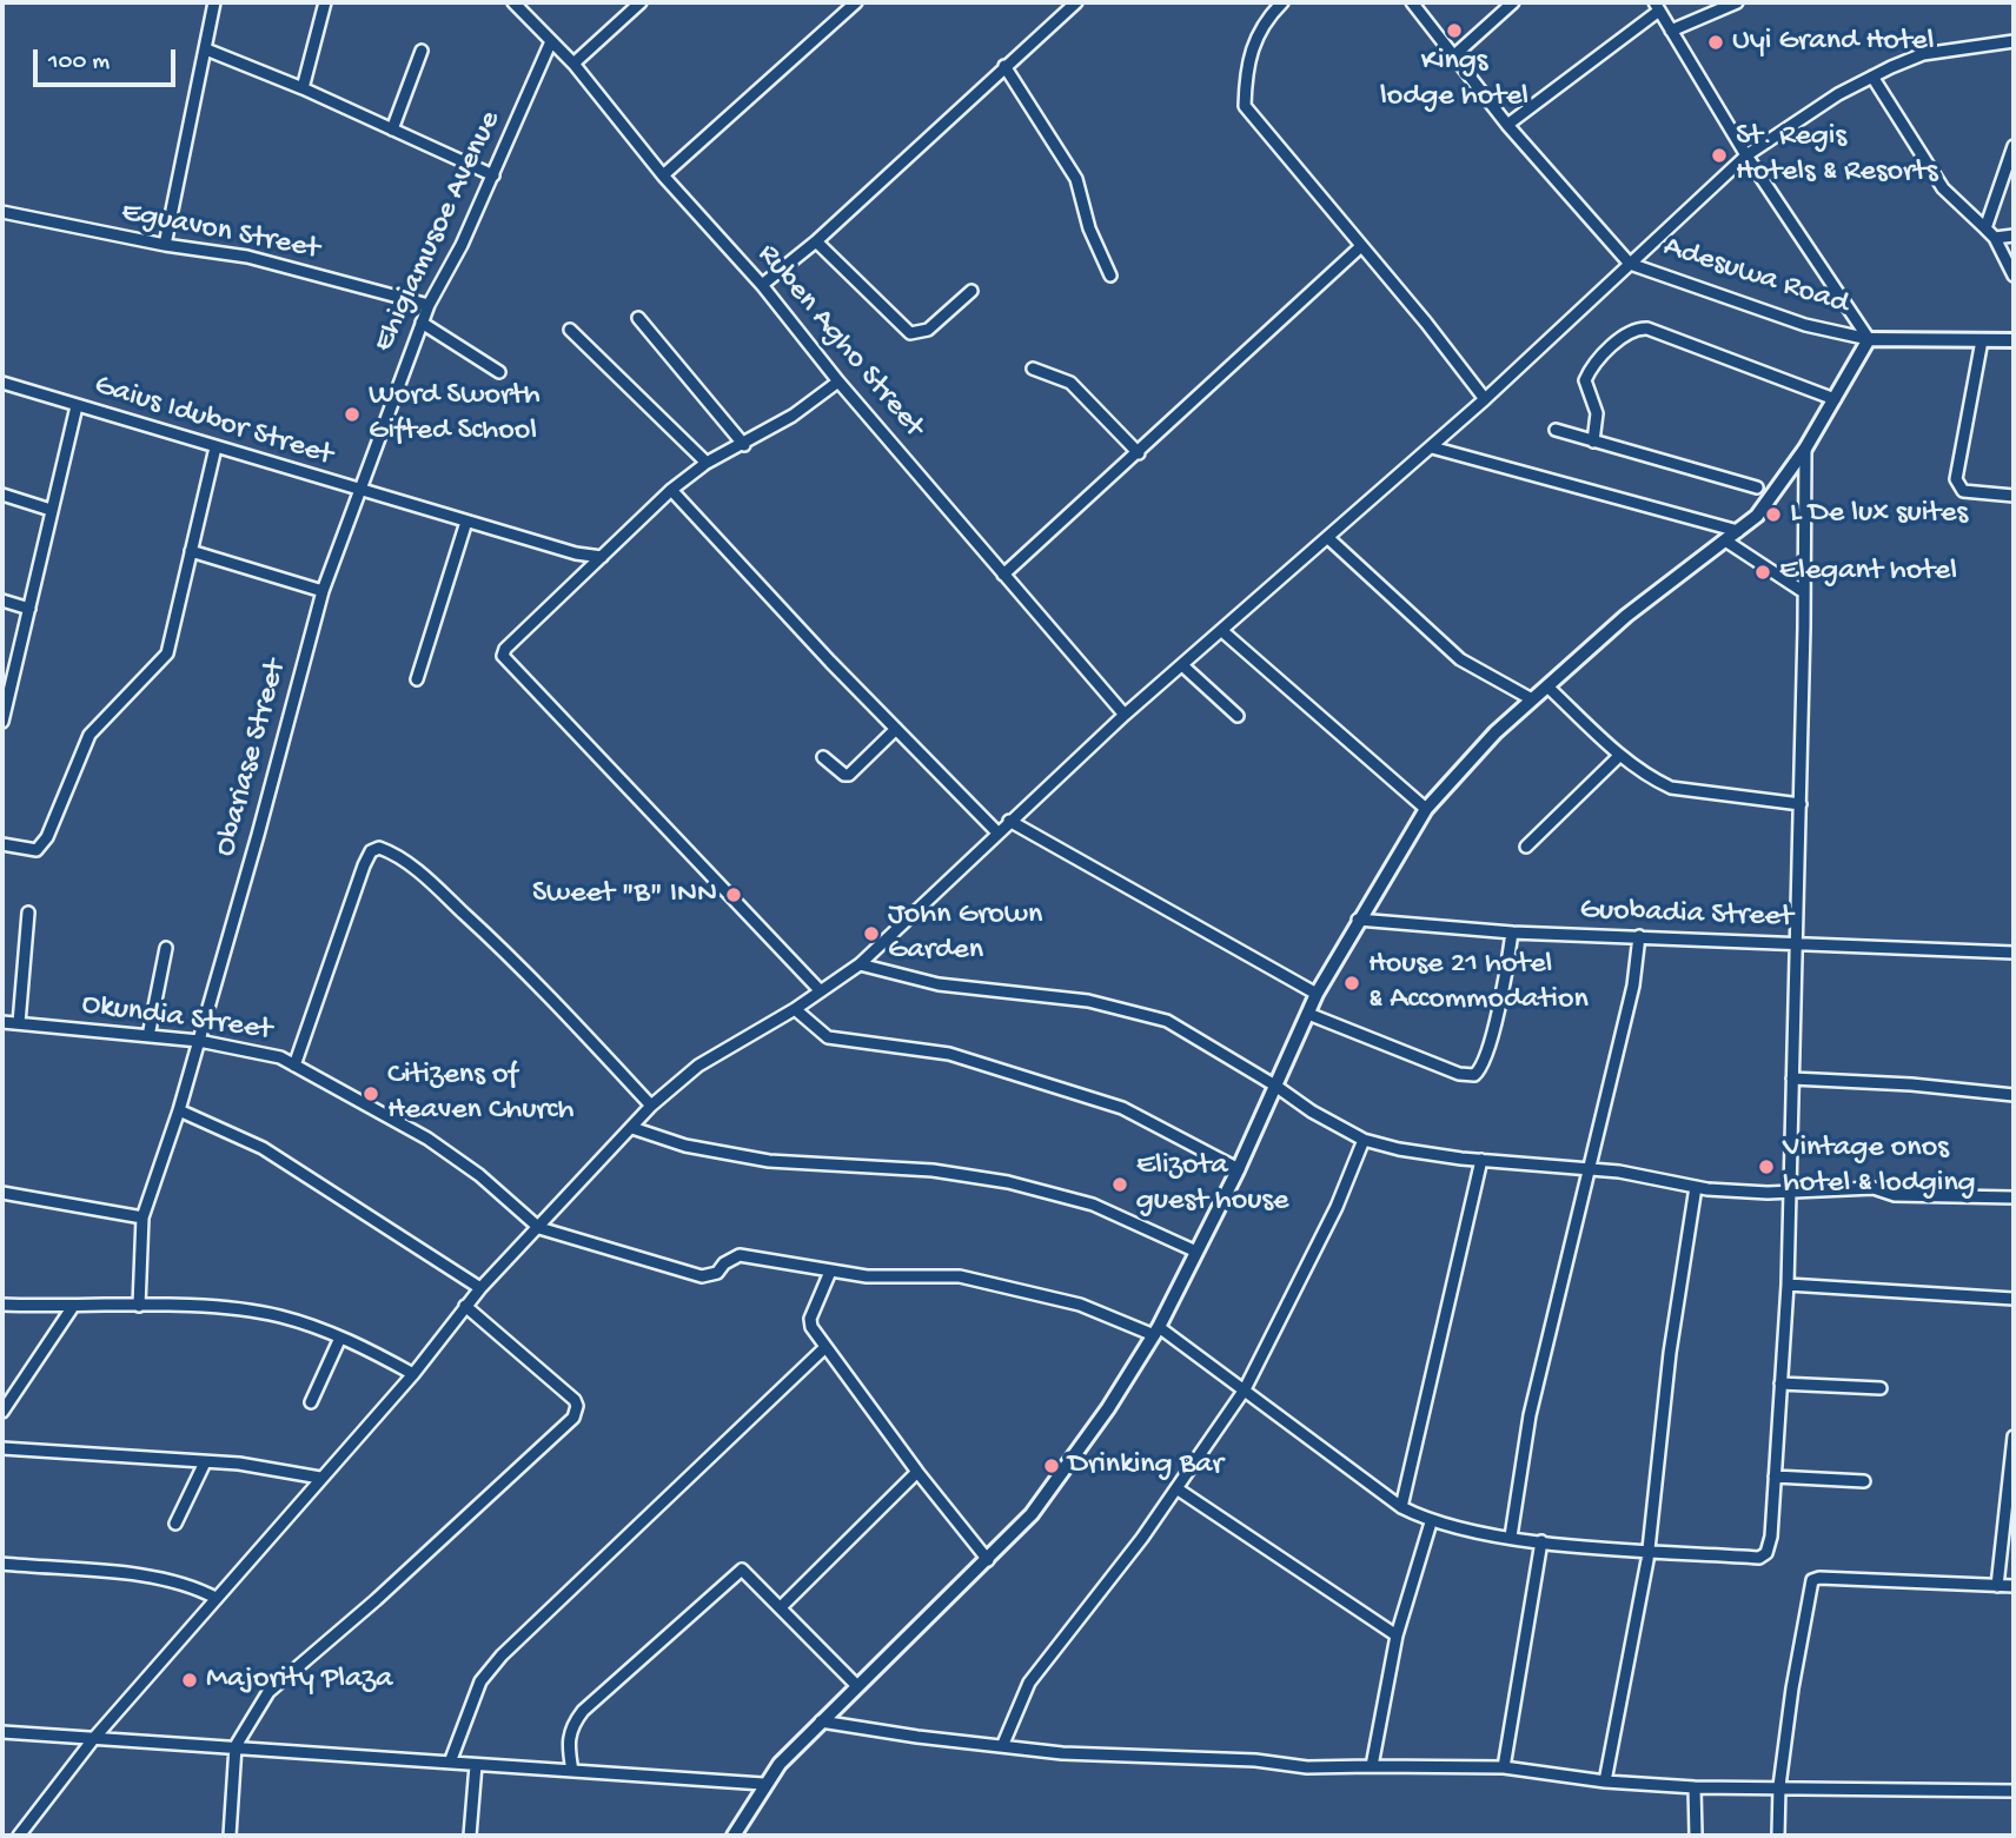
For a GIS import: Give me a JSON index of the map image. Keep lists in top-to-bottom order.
{
  "streets": {
    "street": [
      "Eguavon Street",
      "Ehigiamusoe Avenue",
      "Adesuwa Road",
      "Ruben Agho Street",
      "Gaius Idubor Street",
      "Obariase Street",
      "Guobadia Street",
      "Okundia Street"
    ]
  },
  "crossings": [
    ["Eguavon Street", "Ehigiamusoe Avenue"],
    ["Ehigiamusoe Avenue", "Ruben Agho Street"],
    ["Ehigiamusoe Avenue", "Gaius Idubor Street"],
    ["Ehigiamusoe Avenue", "Obariase Street"],
    ["Gaius Idubor Street", "Obariase Street"],
    ["Obariase Street", "Okundia Street"]
  ],
  "places": [
    "Kings lodge hotel",
    "Uyi Grand Hotel",
    "St. Regis Hotels & Resorts",
    "Word Sworth Gifted School",
    "L De lux suites",
    "Elegant hotel",
    "Sweet \"B\" INN",
    "John Grown Garden",
    "House 21 hotel & Accommodation",
    "Citizens of Heaven Church",
    "Vintage onos hotel & lodging",
    "Elizota guest house",
    "Drinking Bar",
    "Majority Plaza"
  ],
  "scale_bar": "100 m"
}
